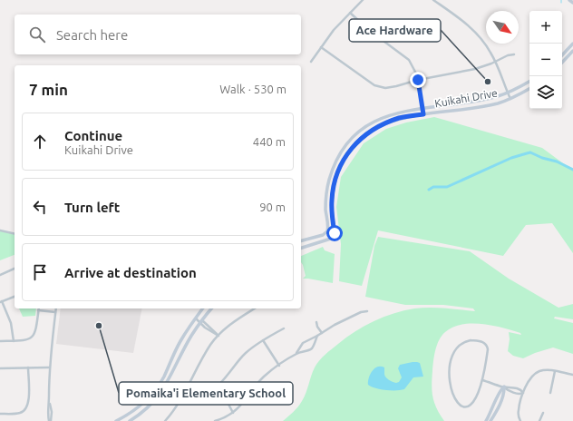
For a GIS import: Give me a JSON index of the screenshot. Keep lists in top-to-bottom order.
{
  "streets": {
    "main road": ["Kuikahi Drive"]
  },
  "places": ["Ace Hardware", "Pomaika'i Elementary School"],
  "north": "bottom right",
  "page": {
    "map_buttons": ["+", "−"],
    "search": "Search here",
    "heading": ["7 min", "Walk · 530 m"],
    "list": [
      ["Continue", "Kuikahi Drive", "440 m"],
      ["Turn left", "90 m"],
      "Arrive at destination"
    ]
  }
}
